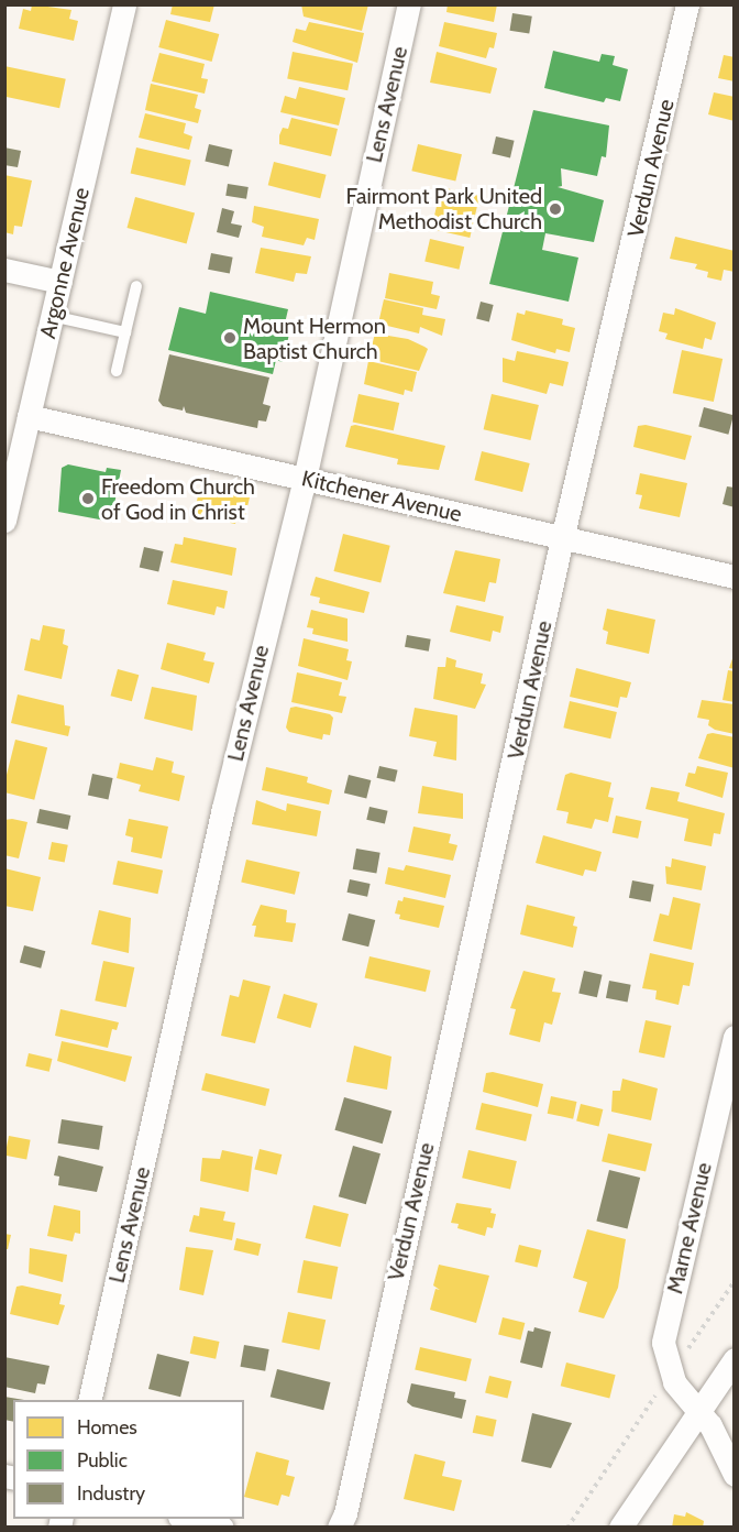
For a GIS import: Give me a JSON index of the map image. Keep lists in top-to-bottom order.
{
  "streets": {
    "street": [
      "Lens Avenue",
      "Verdun Avenue",
      "Argonne Avenue",
      "Kitchener Avenue",
      "Marne Avenue"
    ]
  },
  "crossings": [
    ["Lens Avenue", "Kitchener Avenue"],
    ["Verdun Avenue", "Kitchener Avenue"],
    ["Argonne Avenue", "Kitchener Avenue"]
  ],
  "places": ["Fairmont Park United Methodist Church", "Mount Hermon Baptist Church", "Freedom Church of God in Christ"],
  "legend": ["Homes", "Public", "Industry"]
}
